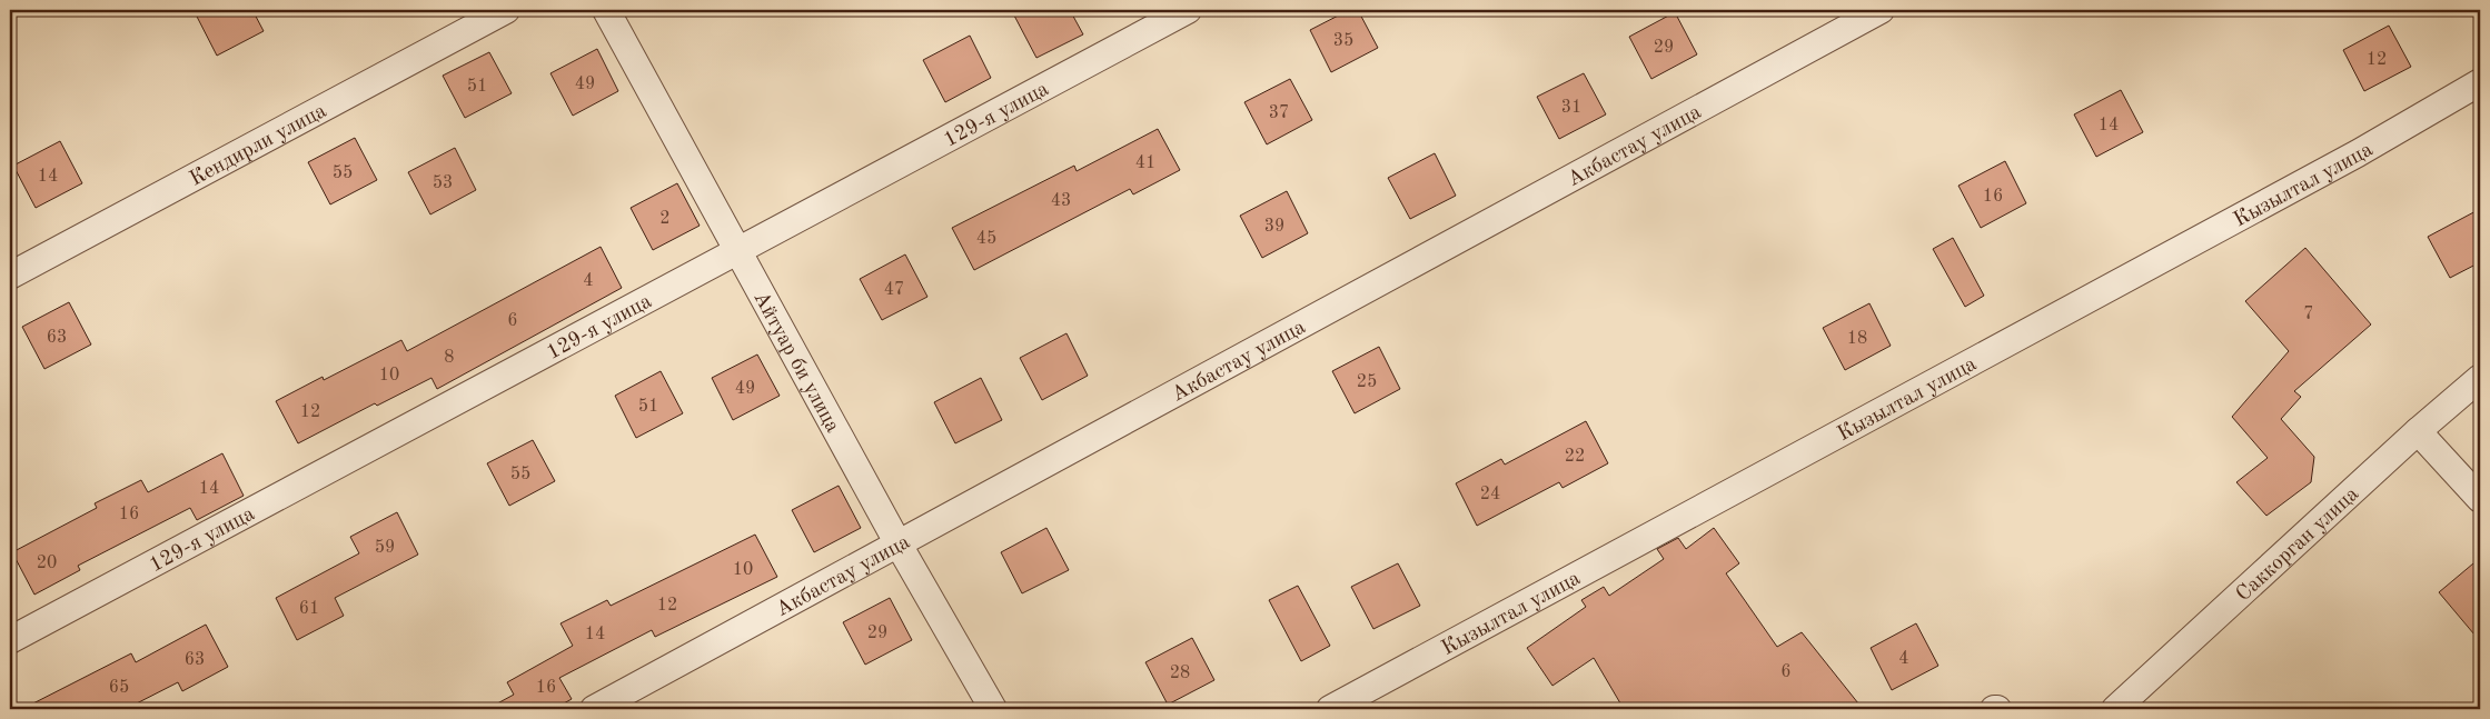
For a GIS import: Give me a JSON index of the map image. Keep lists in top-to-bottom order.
{
  "streets": {
    "street": [
      "129-я улица",
      "Кендирли улица",
      "Акбастау улица",
      "Кызылтал улица",
      "Айтуар би улица",
      "Саккорган улица"
    ]
  },
  "crossings": [
    ["129-я улица", "Айтуар би улица"],
    ["Акбастау улица", "Айтуар би улица"]
  ],
  "house_numbers": [
    "35",
    "29",
    "12",
    "49",
    "51",
    "31",
    "37",
    "14",
    "41",
    "55",
    "14",
    "53",
    "16",
    "43",
    "2",
    "39",
    "45",
    "4",
    "47",
    "7",
    "6",
    "63",
    "18",
    "8",
    "10",
    "25",
    "49",
    "51",
    "12",
    "22",
    "55",
    "14",
    "24",
    "16",
    "59",
    "20",
    "10",
    "12",
    "61",
    "29",
    "14",
    "4",
    "63",
    "6",
    "28",
    "65",
    "16"
  ]
}
